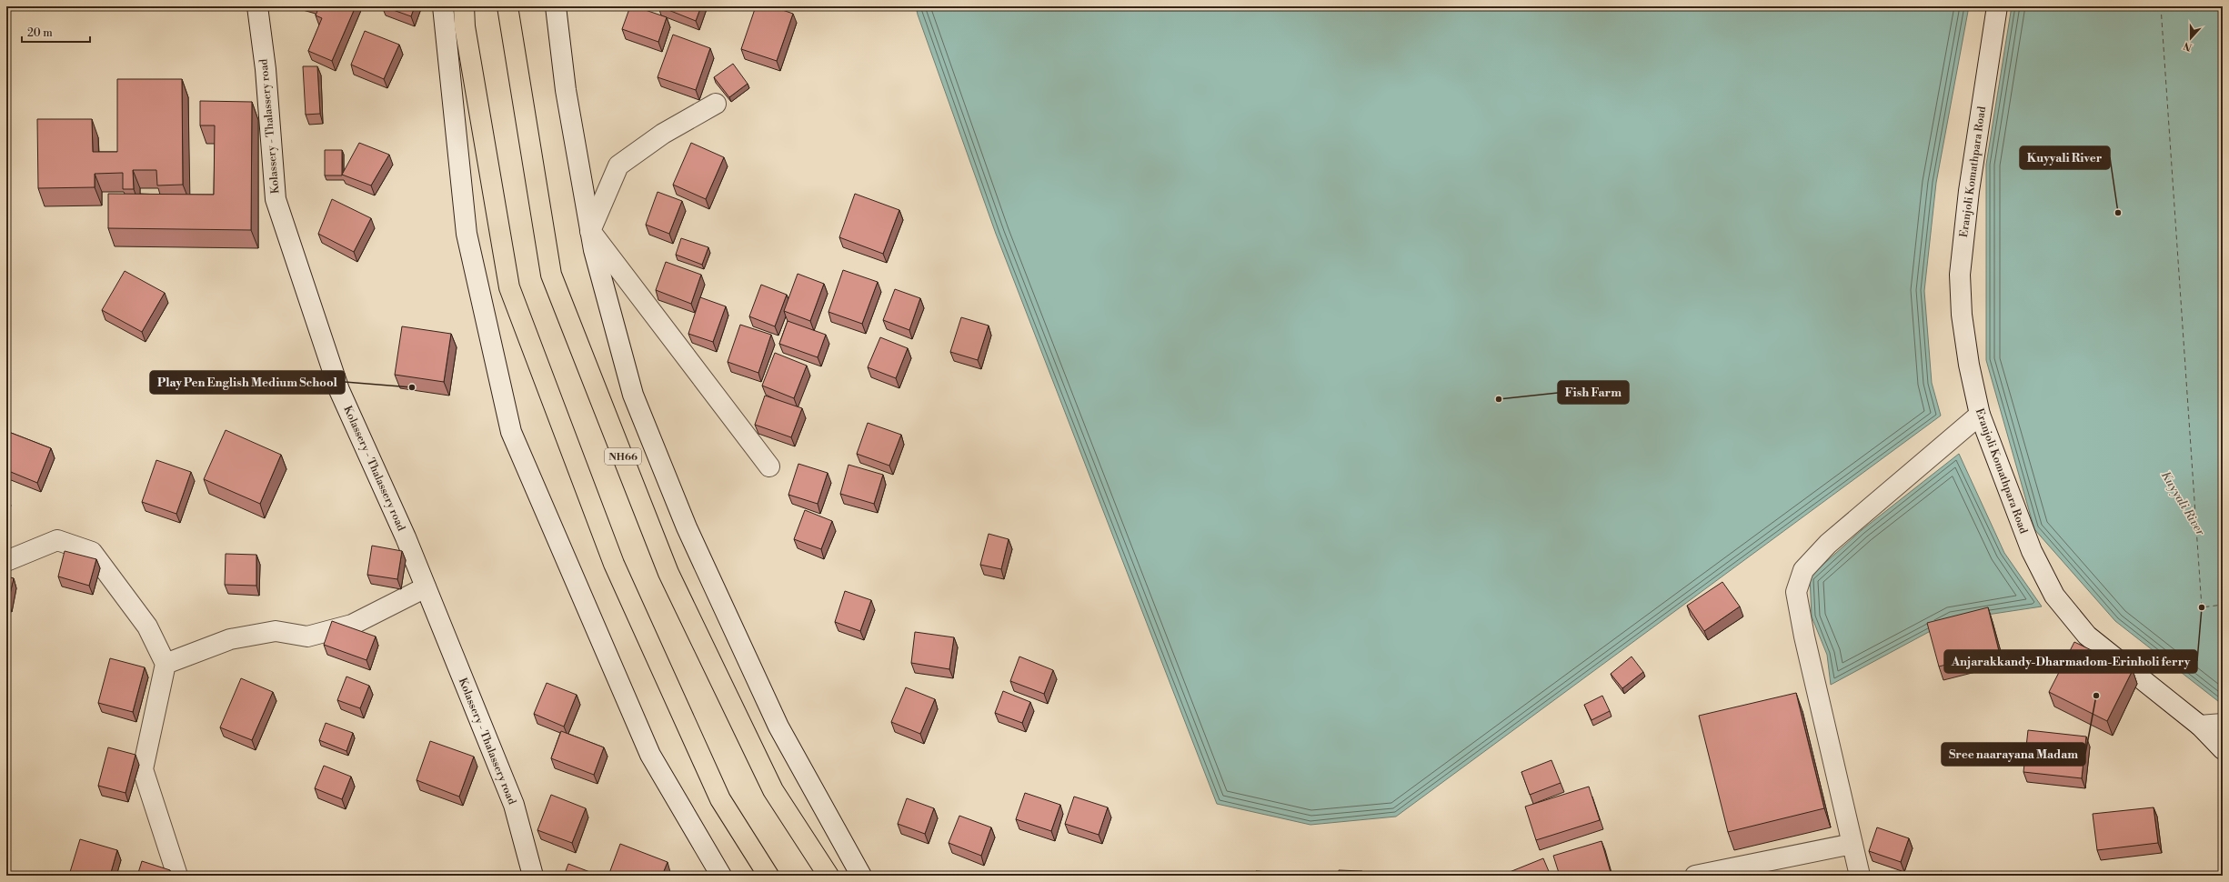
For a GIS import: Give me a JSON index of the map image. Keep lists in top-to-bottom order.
{
  "streets": {
    "highway": ["NH66"],
    "street": ["Kolassery - Thalassery road", "Eranjoli Komathpara Road"]
  },
  "water": ["Kuyyali River"],
  "places": [
    "Kuyyali River",
    "Play Pen English Medium School",
    "Fish Farm",
    "Anjarakkandy-Dharmadom-Erinholi ferry",
    "Sree naarayana Madam"
  ],
  "scale_bar": "20 m",
  "north": "bottom"
}
